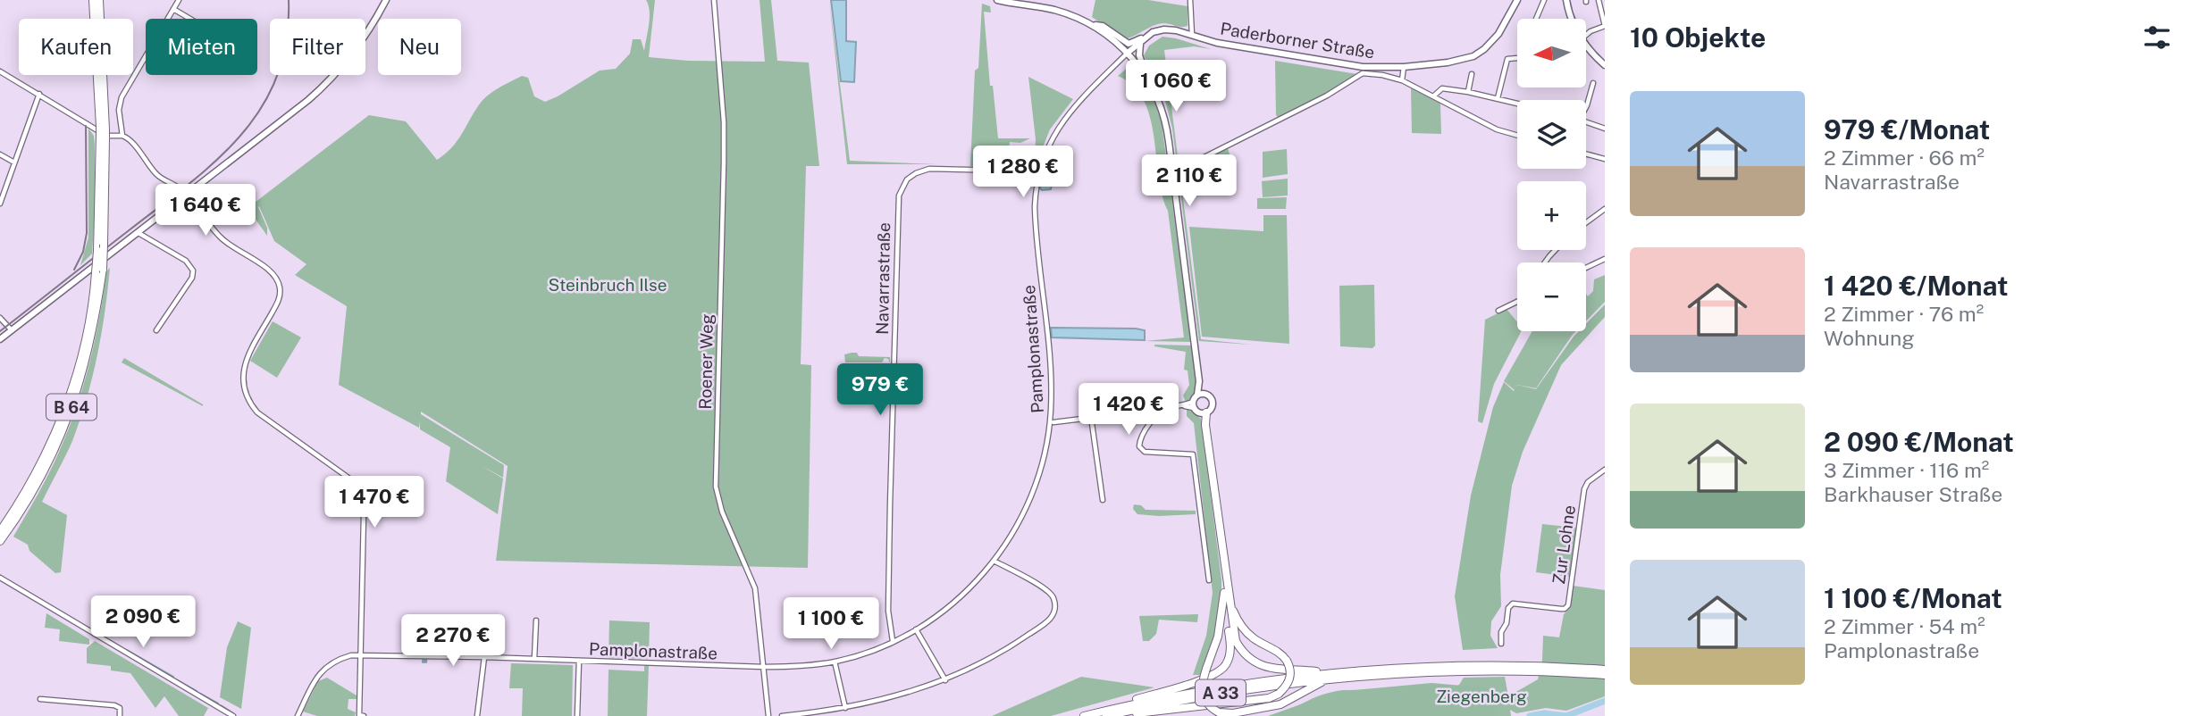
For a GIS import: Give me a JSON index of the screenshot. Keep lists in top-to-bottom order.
{
  "streets": {
    "highway": ["B 64", "A 33"],
    "main road": ["Paderborner Straße"],
    "street": [
      "Navarrastraße",
      "Pamplonastraße",
      "Roener Weg",
      "Zur Lohne"
    ]
  },
  "crossings": [
    ["Navarrastraße", "Pamplonastraße"],
    ["Pamplonastraße", "Roener Weg"]
  ],
  "parks": ["Steinbruch Ilse", "Ziegenberg"],
  "north": "left",
  "page": {
    "heading": "10 Objekte",
    "map_buttons": ["+", "−"],
    "chip": [
      "Kaufen",
      "Mieten",
      "Filter",
      "Neu"
    ],
    "price": [
      "1 060 €",
      "1 280 €",
      "2 110 €",
      "1 640 €",
      "979 €",
      "1 420 €",
      "1 470 €",
      "2 090 €",
      "1 100 €",
      "2 270 €"
    ],
    "list": [
      {
        "name": "979 €/Monat",
        "note": "2 Zimmer · 66 m² · Navarrastraße"
      },
      {
        "name": "1 420 €/Monat",
        "note": "2 Zimmer · 76 m² · Wohnung"
      },
      {
        "name": "2 090 €/Monat",
        "note": "3 Zimmer · 116 m² · Barkhauser Straße"
      },
      {
        "name": "1 100 €/Monat",
        "note": "2 Zimmer · 54 m² · Pamplonastraße"
      }
    ]
  }
}
